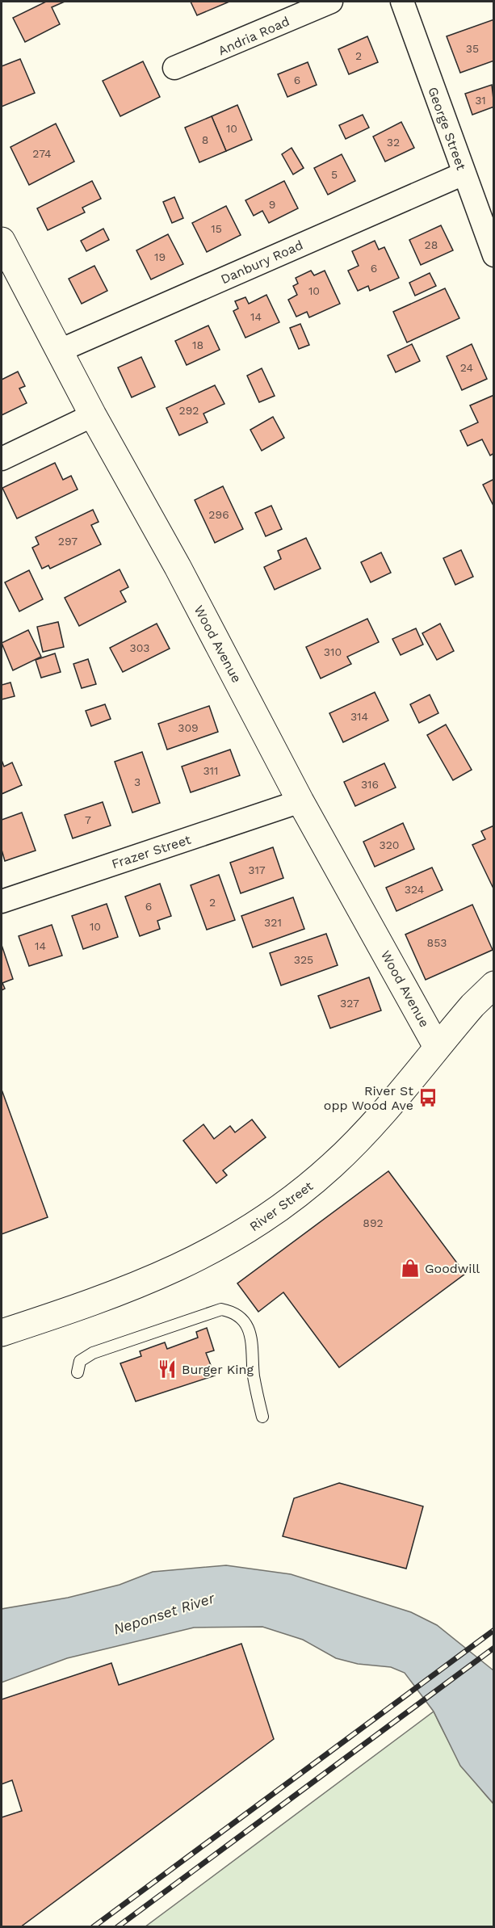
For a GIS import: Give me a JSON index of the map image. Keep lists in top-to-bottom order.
{
  "streets": {
    "main road": ["Wood Avenue", "River Street"],
    "street": [
      "Andria Road",
      "George Street",
      "Danbury Road",
      "Frazer Street"
    ]
  },
  "crossings": [
    ["George Street", "Danbury Road"],
    ["Danbury Road", "Wood Avenue"],
    ["Wood Avenue", "Frazer Street"],
    ["Wood Avenue", "River Street"]
  ],
  "water": ["Neponset River"],
  "places": {
    "bus stop": ["River St opp Wood Ave"],
    "shop": ["Goodwill"],
    "restaurant": ["Burger King"]
  },
  "house_numbers": [
    "35",
    "2",
    "6",
    "31",
    "10",
    "8",
    "32",
    "274",
    "5",
    "9",
    "15",
    "28",
    "19",
    "6",
    "10",
    "14",
    "18",
    "24",
    "292",
    "296",
    "297",
    "303",
    "310",
    "314",
    "309",
    "311",
    "3",
    "316",
    "7",
    "320",
    "317",
    "324",
    "2",
    "6",
    "321",
    "10",
    "853",
    "14",
    "325",
    "327",
    "892"
  ]
}
